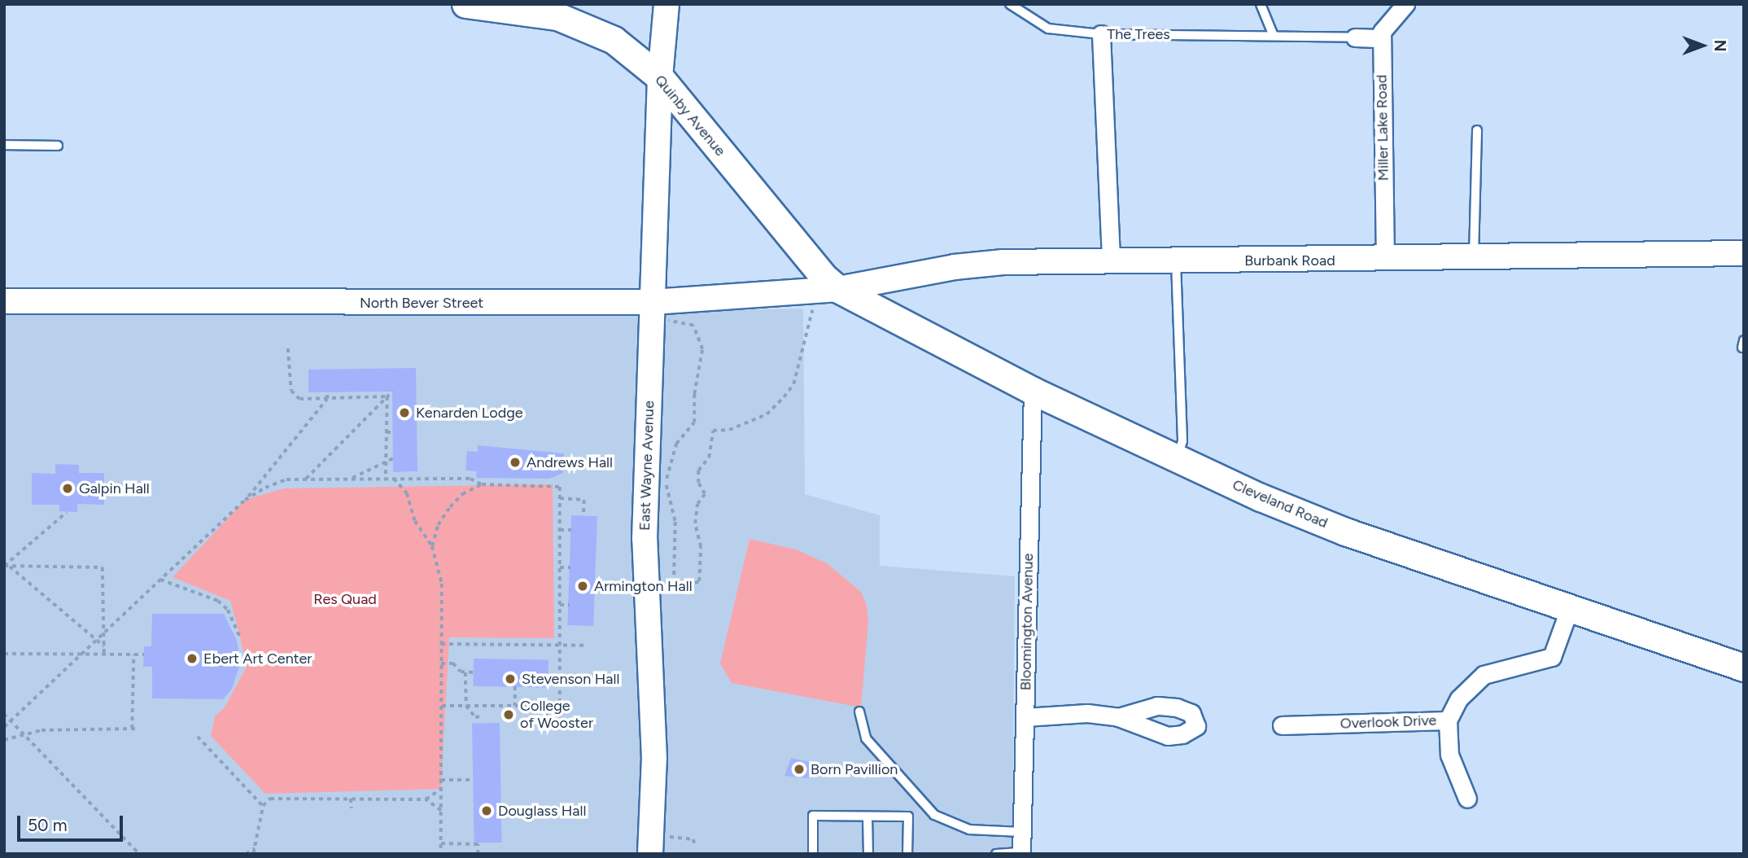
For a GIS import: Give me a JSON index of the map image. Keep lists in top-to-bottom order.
{
  "streets": {
    "main road": [
      "Quinby Avenue",
      "Burbank Road",
      "North Bever Street",
      "East Wayne Avenue",
      "Cleveland Road"
    ],
    "street": [
      "The Trees",
      "Miller Lake Road",
      "Bloomington Avenue",
      "Overlook Drive"
    ]
  },
  "crossings": [
    ["The Trees", "Miller Lake Road"],
    ["Quinby Avenue", "Burbank Road"],
    ["Quinby Avenue", "North Bever Street"],
    ["Quinby Avenue", "East Wayne Avenue"],
    ["Quinby Avenue", "Cleveland Road"],
    ["Miller Lake Road", "Burbank Road"],
    ["Burbank Road", "North Bever Street"],
    ["Burbank Road", "Cleveland Road"],
    ["North Bever Street", "East Wayne Avenue"],
    ["North Bever Street", "Cleveland Road"],
    ["Cleveland Road", "Bloomington Avenue"]
  ],
  "parks": ["Res Quad"],
  "places": [
    "Kenarden Lodge",
    "Andrews Hall",
    "Galpin Hall",
    "Armington Hall",
    "Ebert Art Center",
    "Stevenson Hall",
    "College of Wooster",
    "Born Pavillion",
    "Douglass Hall"
  ],
  "scale_bar": "50 m",
  "north": "right"
}
